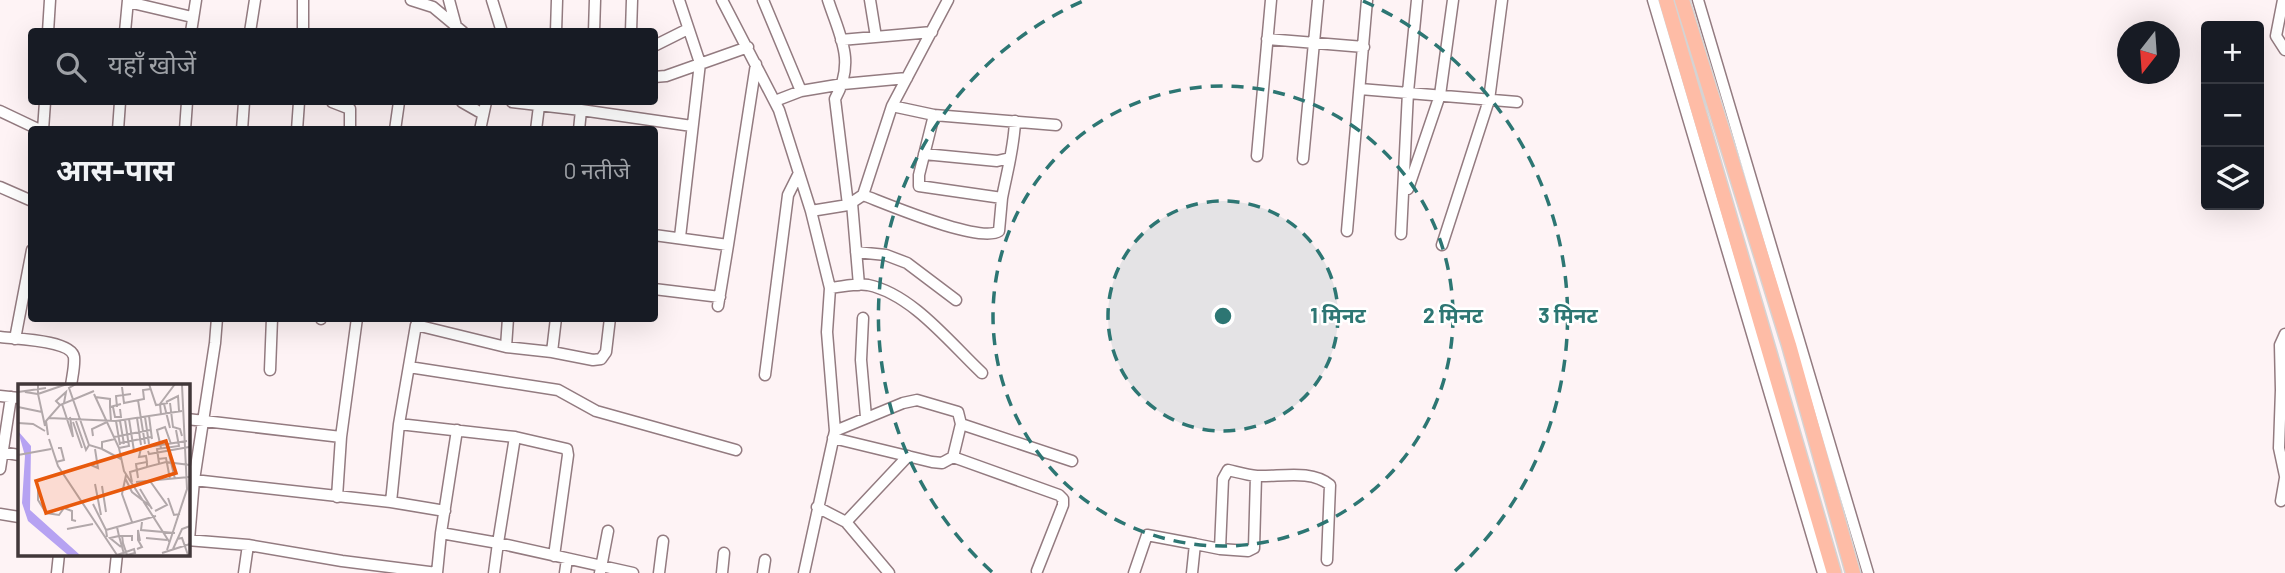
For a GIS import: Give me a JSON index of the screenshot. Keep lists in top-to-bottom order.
{
  "north": "bottom",
  "page": {
    "map_buttons": ["+", "−"],
    "search": "यहाँ खोजें",
    "heading": ["आस-पास", "0 नतीजे"]
  },
  "rings": ["1 मिनट", "2 मिनट", "3 मिनट"]
}
